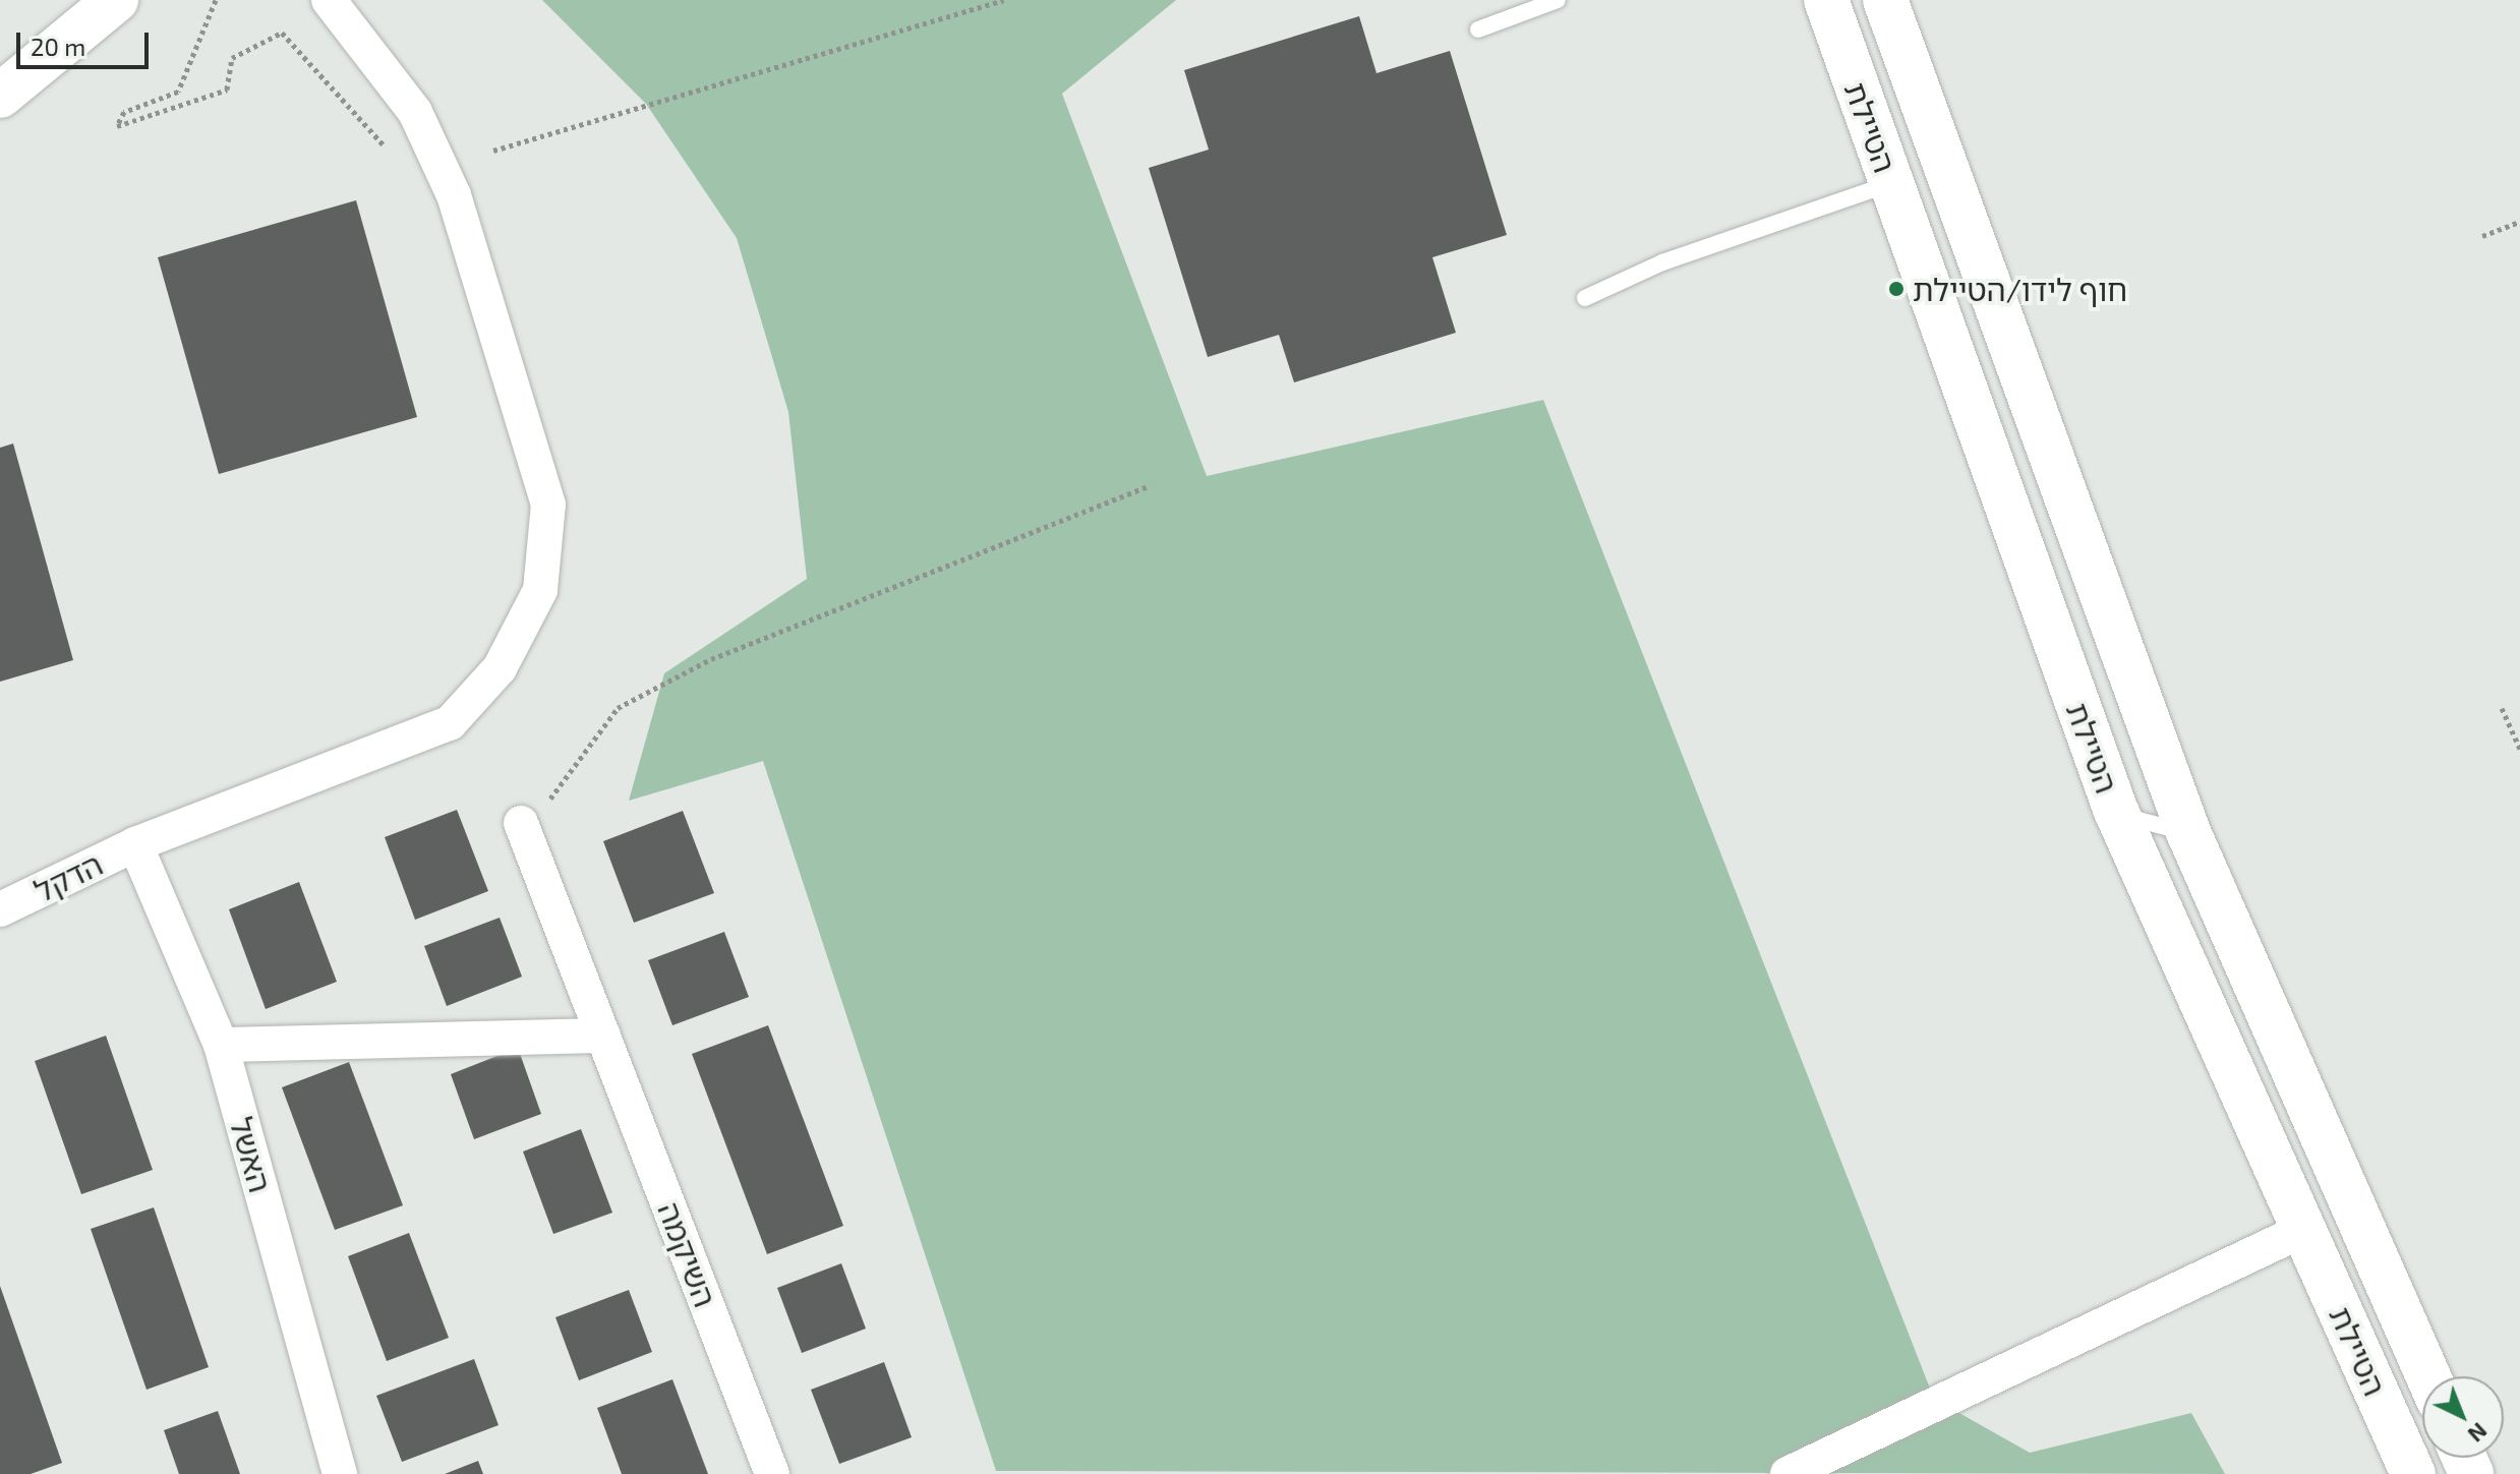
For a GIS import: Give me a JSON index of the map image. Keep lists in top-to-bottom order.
{
  "streets": {
    "main road": ["הטיילת"],
    "street": ["הדקל", "האשל", "השיקמה"]
  },
  "crossings": [
    ["הדקל", "האשל"]
  ],
  "places": ["חוף לידו/הטיילת"],
  "scale_bar": "20 m",
  "north": "bottom right"
}
